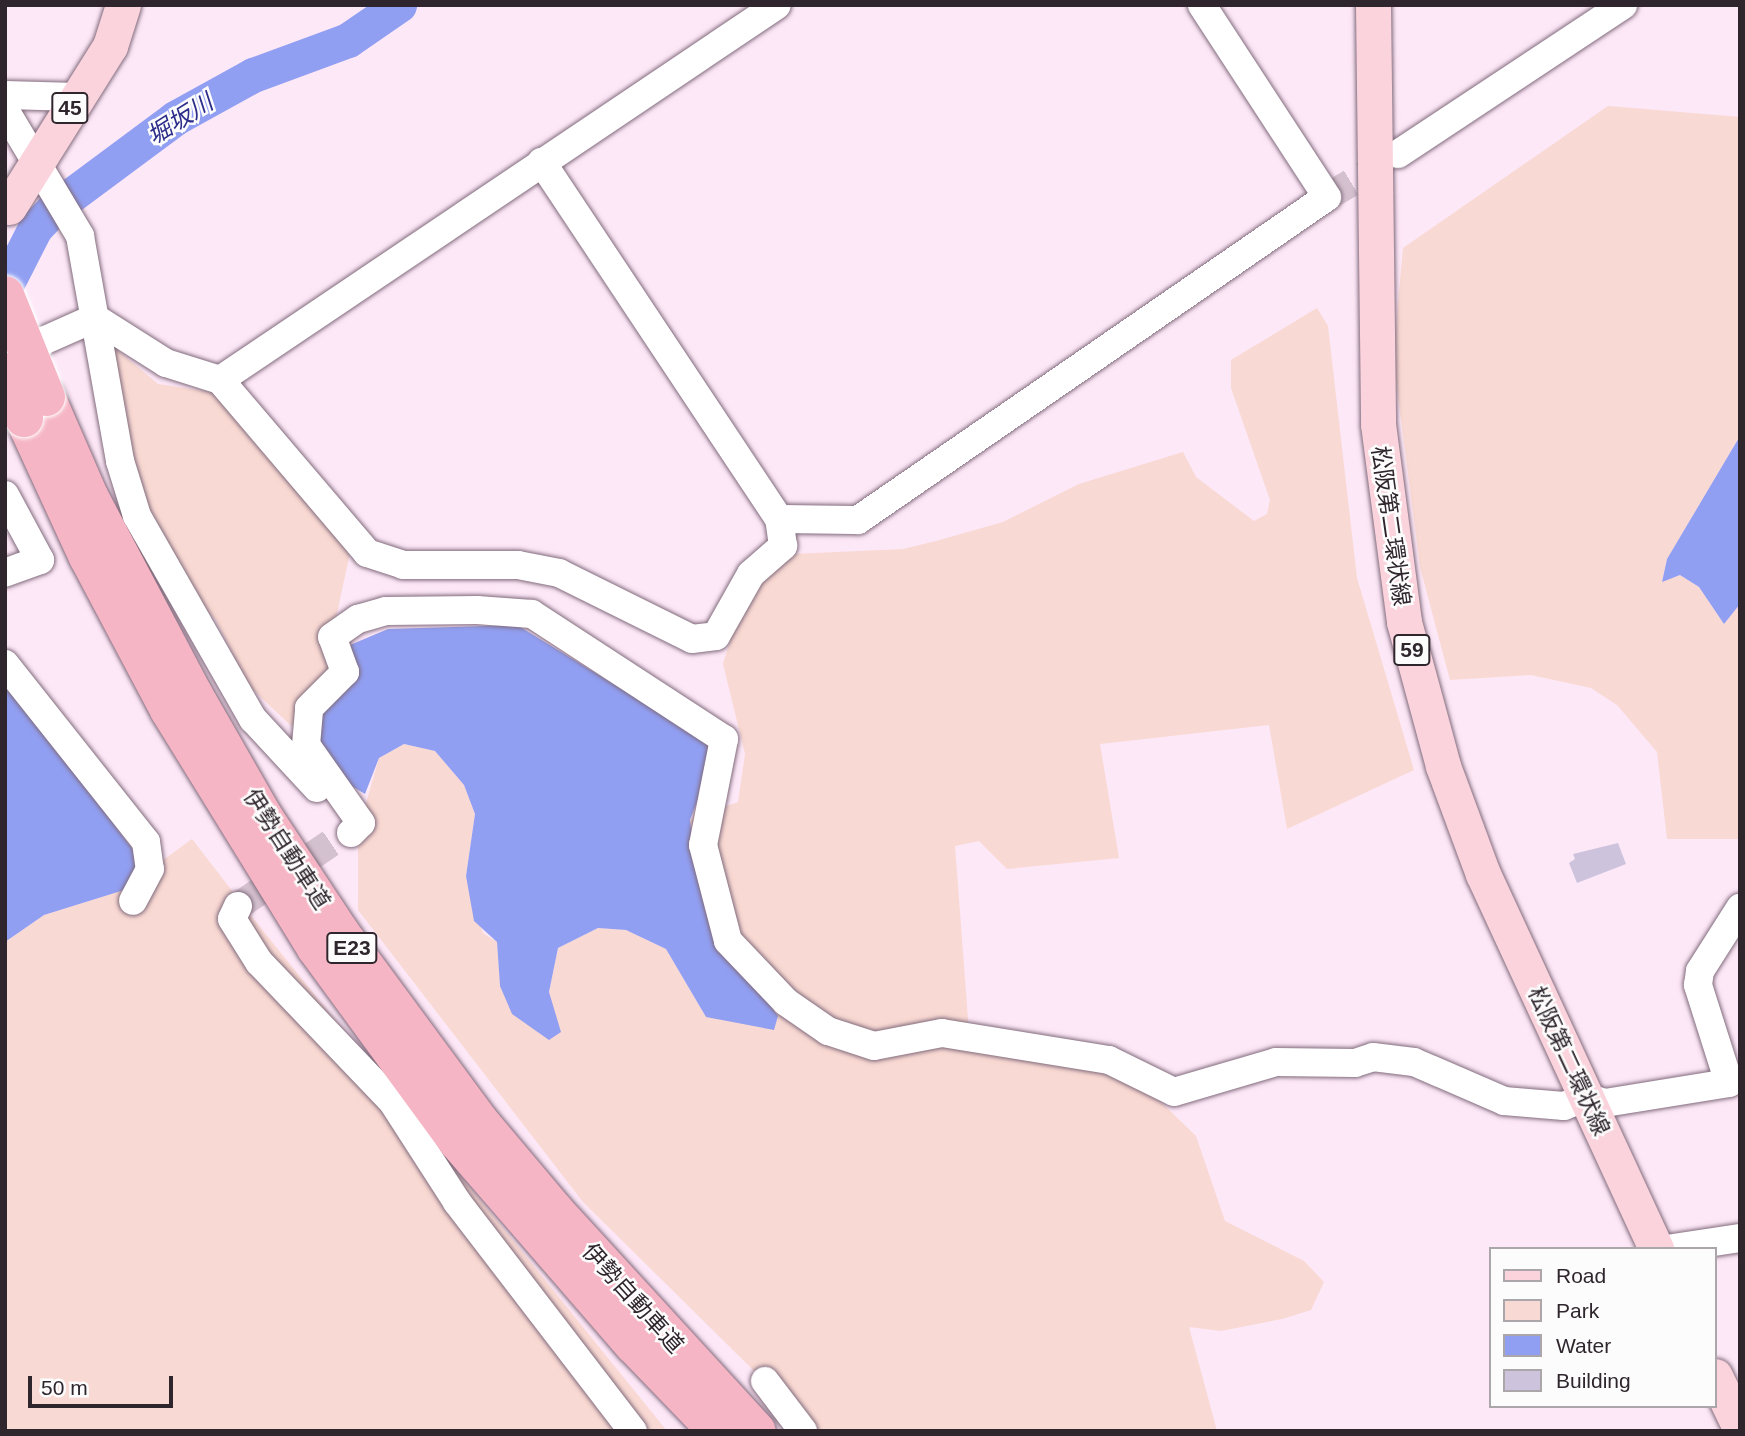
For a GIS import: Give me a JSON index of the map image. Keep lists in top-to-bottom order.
{
  "streets": {
    "highway": ["伊勢自動車道", "E23"],
    "main road": ["45", "松阪第二環状線", "59"]
  },
  "water": ["堀坂川"],
  "legend": [
    "Road",
    "Park",
    "Water",
    "Building"
  ],
  "scale_bar": "50 m"
}
